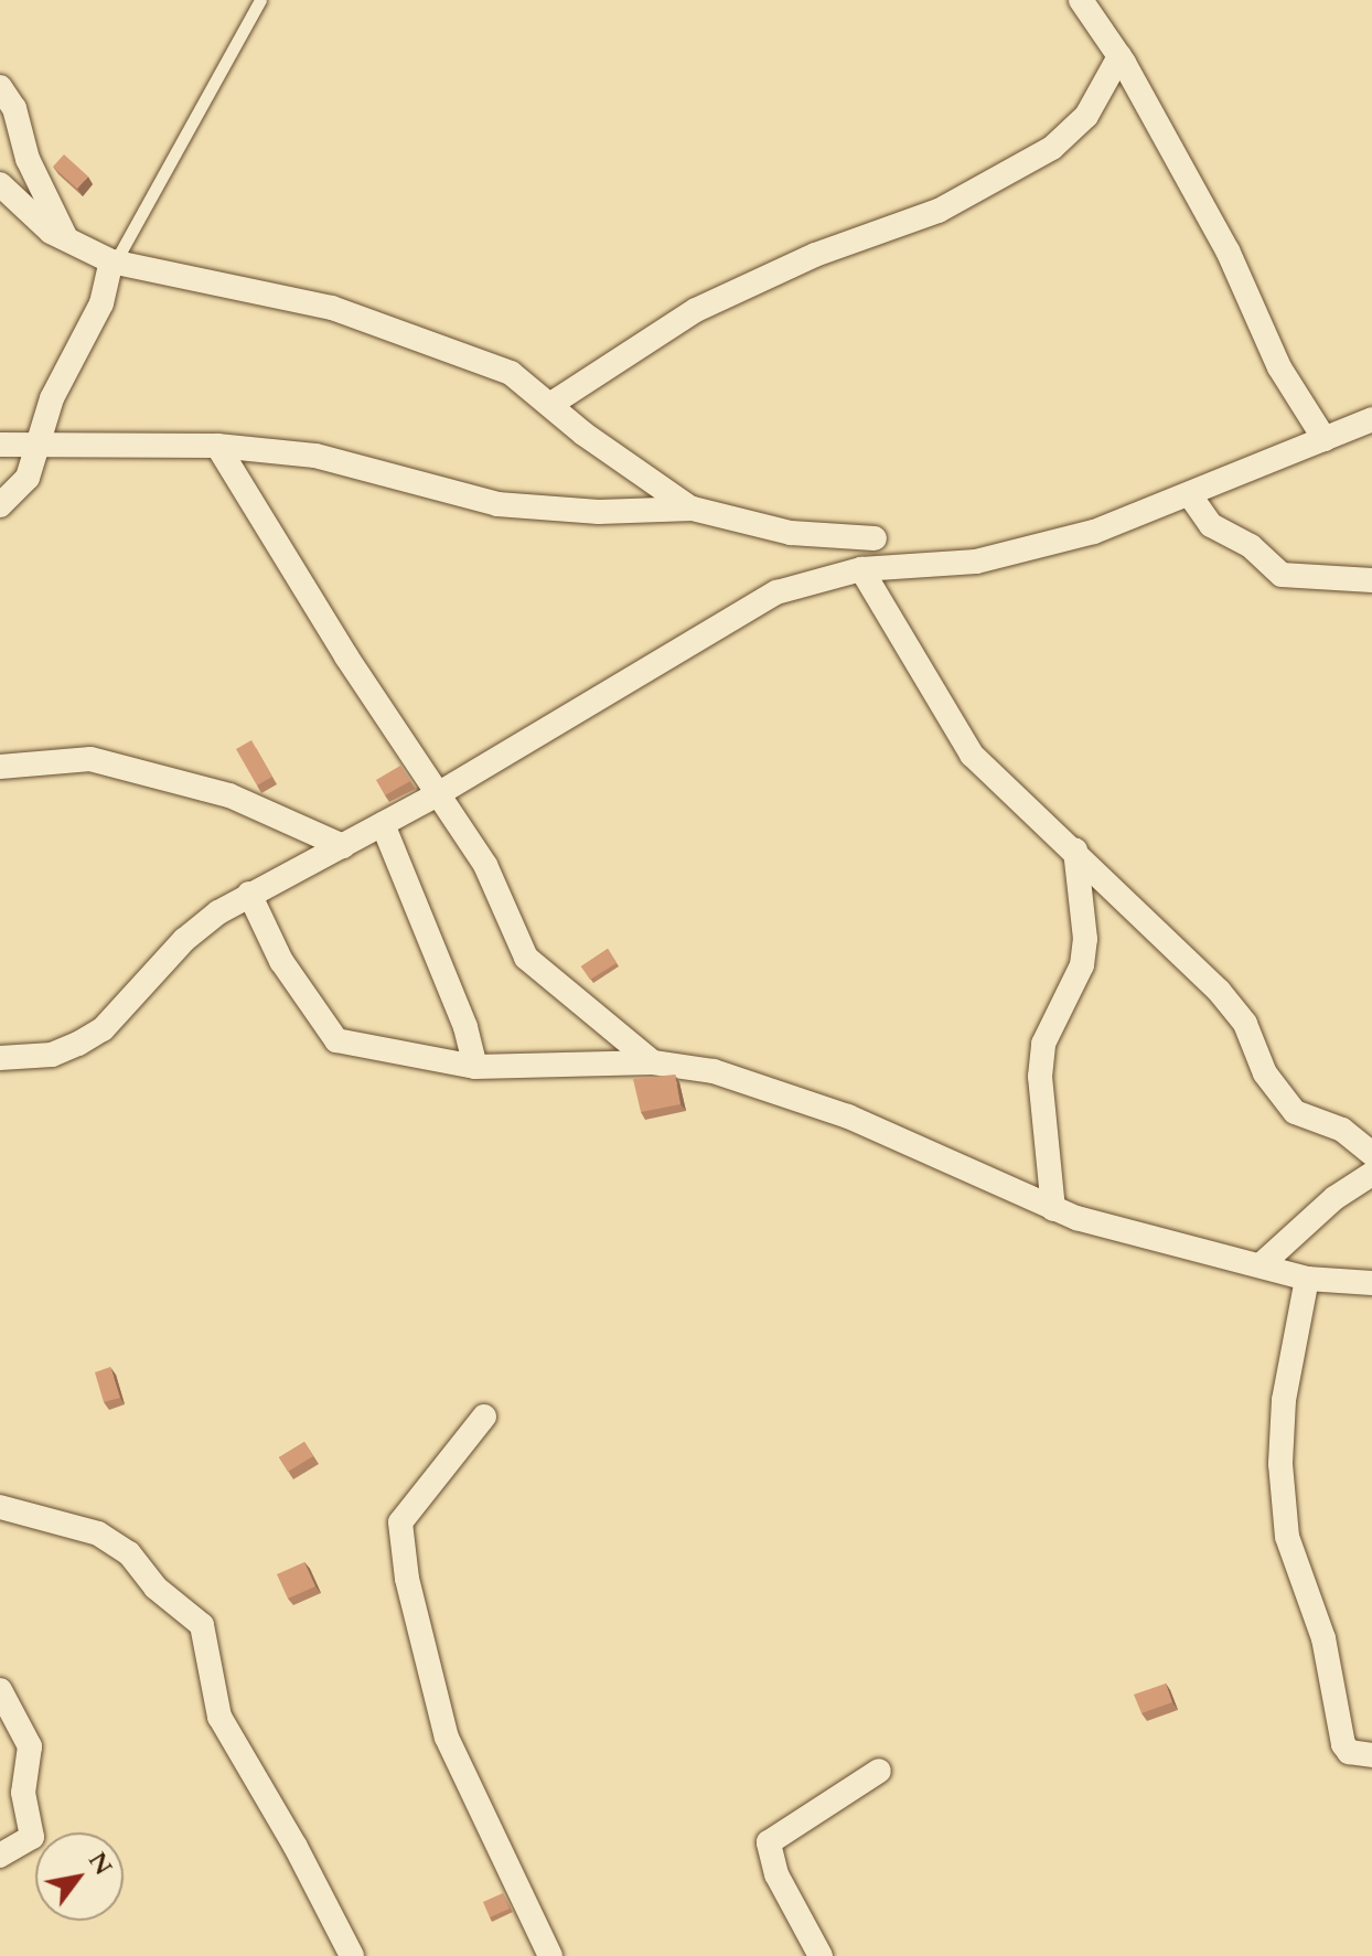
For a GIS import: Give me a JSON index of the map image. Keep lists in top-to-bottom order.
{
  "north": "top right"
}
